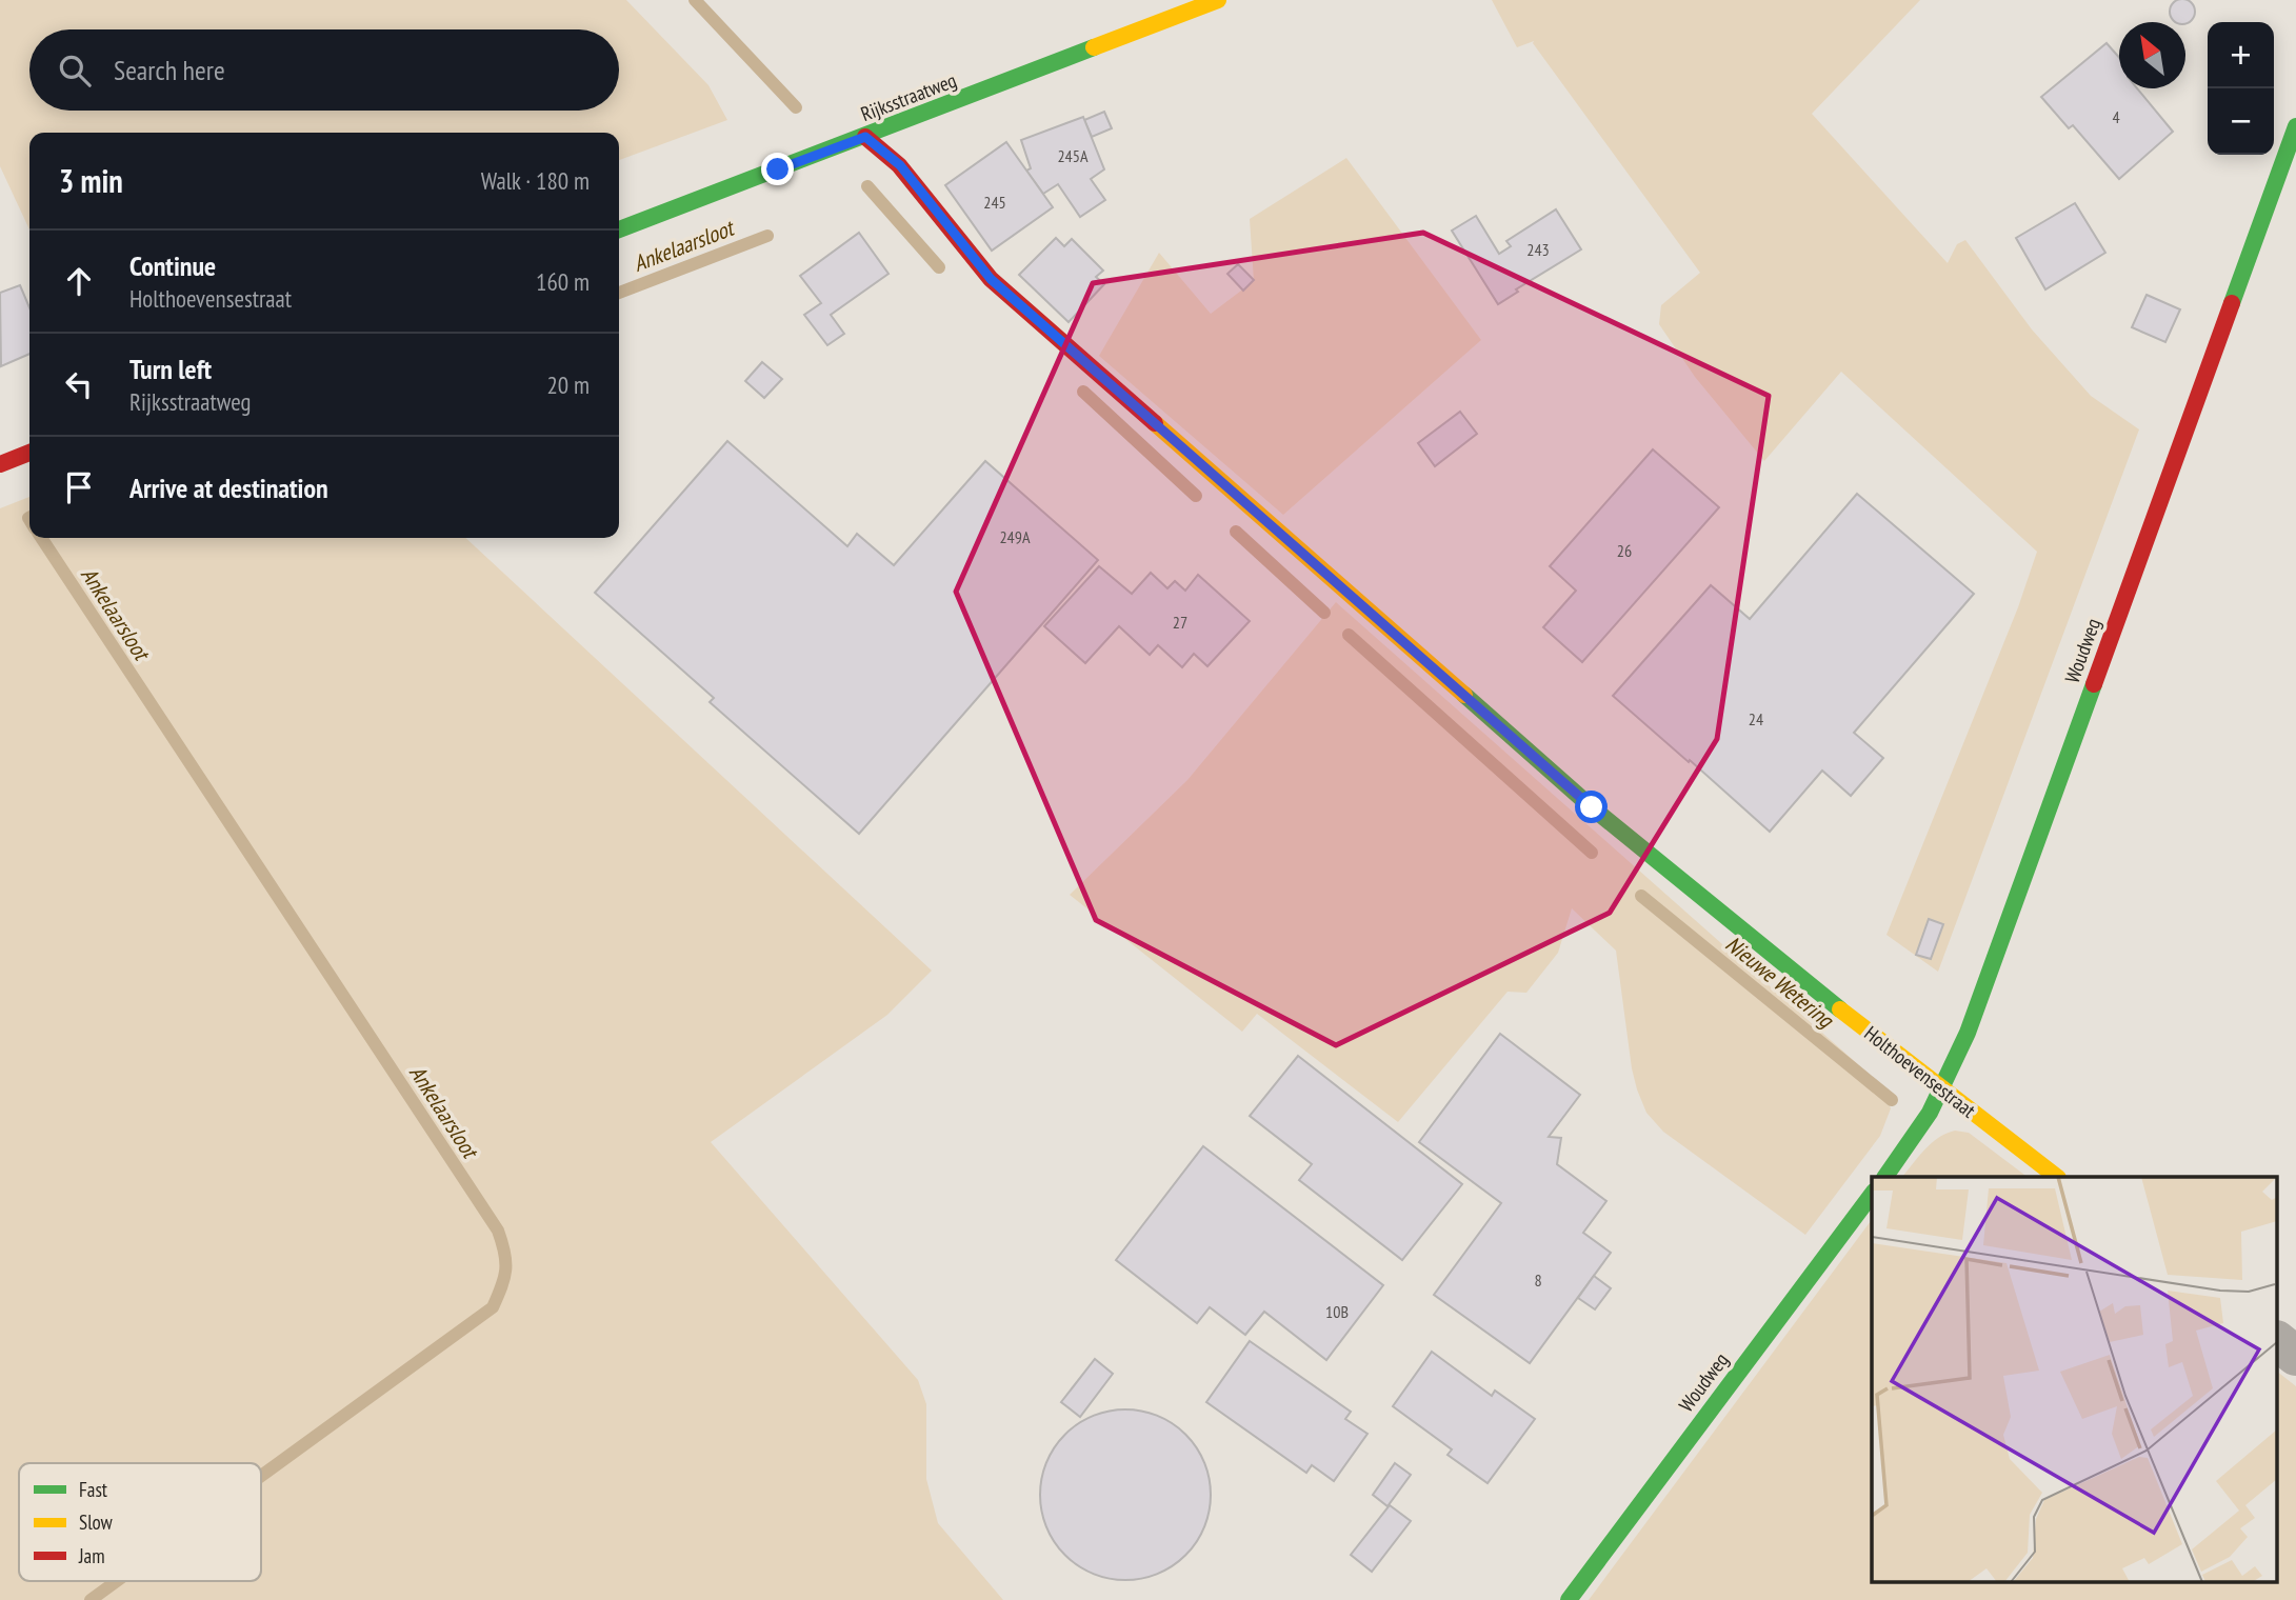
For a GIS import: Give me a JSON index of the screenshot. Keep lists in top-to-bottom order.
{
  "streets": {
    "street": ["Rijksstraatweg", "Woudweg", "Holthoevensestraat"]
  },
  "crossings": [
    ["Rijksstraatweg", "Holthoevensestraat"],
    ["Woudweg", "Holthoevensestraat"]
  ],
  "water": ["Ankelaarsloot", "Nieuwe Wetering"],
  "house_numbers": [
    "4",
    "245A",
    "245",
    "243",
    "249A",
    "26",
    "27",
    "24",
    "8",
    "10B"
  ],
  "legend": ["Fast", "Slow", "Jam"],
  "north": "top left",
  "page": {
    "map_buttons": ["+", "−"],
    "search": "Search here",
    "heading": ["3 min", "Walk · 180 m"],
    "list": [
      ["Continue", "Holthoevensestraat", "160 m"],
      ["Turn left", "Rijksstraatweg", "20 m"],
      "Arrive at destination"
    ]
  }
}
